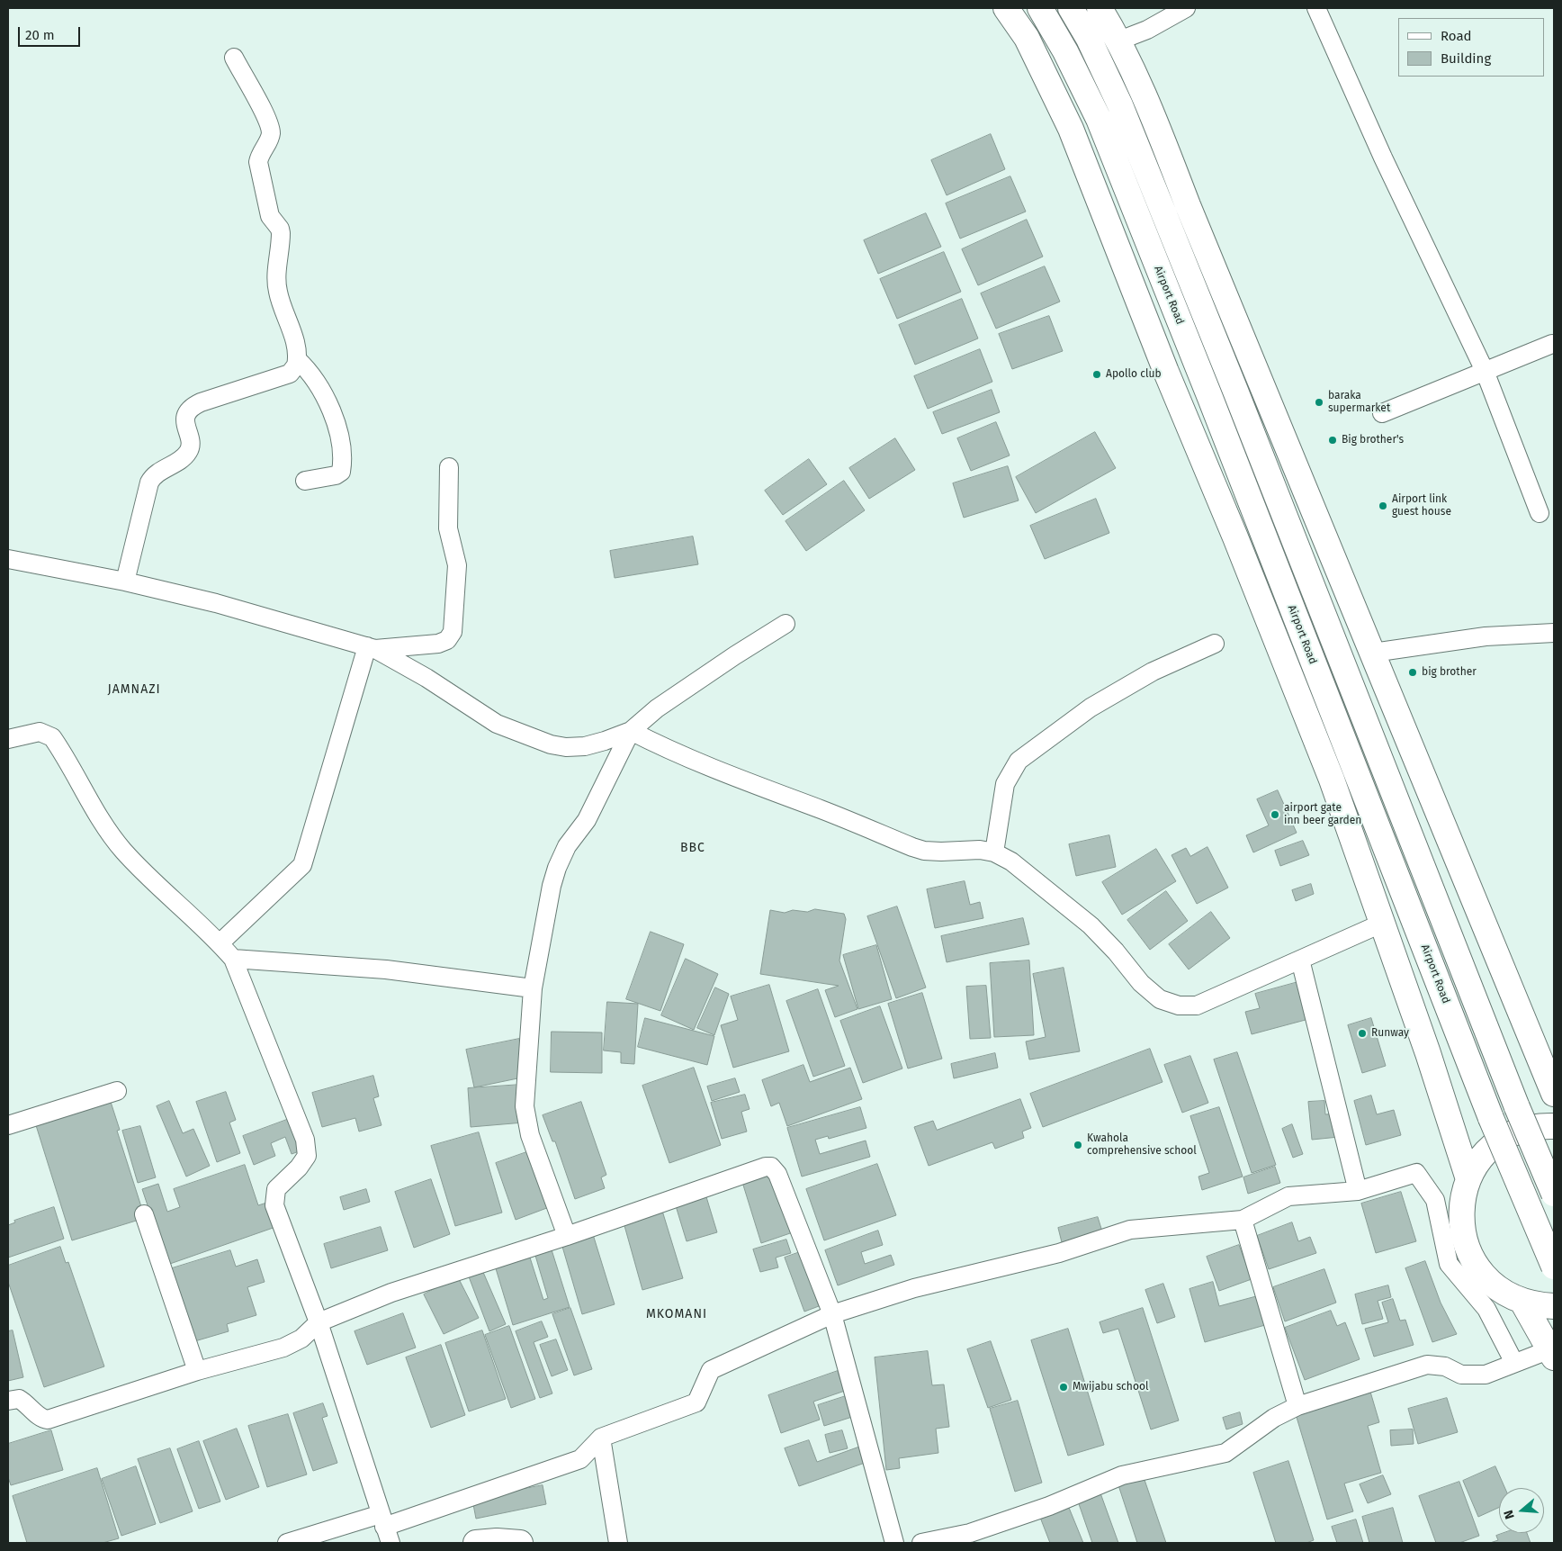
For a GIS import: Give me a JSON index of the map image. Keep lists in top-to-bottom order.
{
  "streets": {
    "main road": ["Airport Road"]
  },
  "districts": ["JAMNAZI", "BBC", "MKOMANI"],
  "places": [
    "Apollo club",
    "baraka supermarket",
    "Big brother's",
    "Airport link guest house",
    "big brother",
    "airport gate inn beer garden",
    "Runway",
    "Kwahola comprehensive school",
    "Mwijabu school"
  ],
  "legend": ["Road", "Building"],
  "scale_bar": "20 m",
  "north": "left"
}
